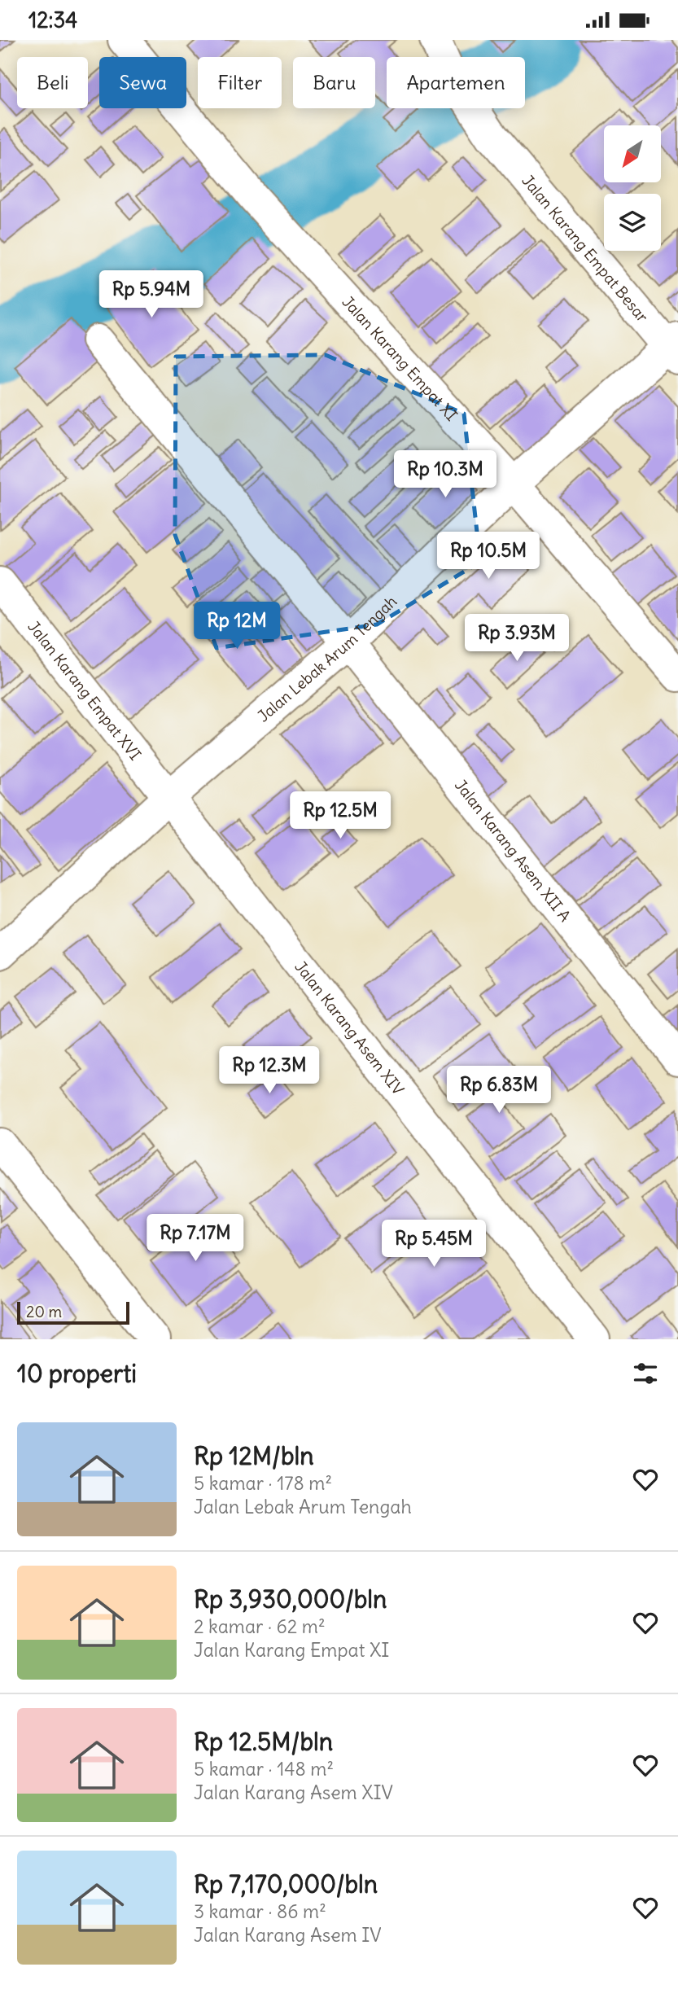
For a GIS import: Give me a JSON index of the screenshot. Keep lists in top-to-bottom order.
{
  "streets": {
    "street": [
      "Jalan Karang Empat Besar",
      "Jalan Karang Empat XI",
      "Jalan Lebak Arum Tengah",
      "Jalan Karang Empat XVI",
      "Jalan Karang Asem XII A",
      "Jalan Karang Asem XIV"
    ]
  },
  "crossings": [
    ["Jalan Karang Empat Besar", "Jalan Lebak Arum Tengah"],
    ["Jalan Karang Empat XI", "Jalan Lebak Arum Tengah"],
    ["Jalan Lebak Arum Tengah", "Jalan Karang Empat XVI"],
    ["Jalan Lebak Arum Tengah", "Jalan Karang Asem XII A"],
    ["Jalan Lebak Arum Tengah", "Jalan Karang Asem XIV"],
    ["Jalan Karang Empat XVI", "Jalan Karang Asem XIV"]
  ],
  "scale_bar": "20 m",
  "north": "bottom left",
  "page": {
    "status": "12:34",
    "chip": [
      "Beli",
      "Sewa",
      "Filter",
      "Baru",
      "Apartemen"
    ],
    "price": [
      "Rp 5.94M",
      "Rp 10.3M",
      "Rp 10.5M",
      "Rp 12M",
      "Rp 3.93M",
      "Rp 12.5M",
      "Rp 12.3M",
      "Rp 6.83M",
      "Rp 7.17M",
      "Rp 5.45M"
    ],
    "scale": "20 m",
    "heading": "10 properti",
    "list": [
      {
        "name": "Rp 12M/bln",
        "note": "5 kamar · 178 m² · Jalan Lebak Arum Tengah"
      },
      {
        "name": "Rp 3,930,000/bln",
        "note": "2 kamar · 62 m² · Jalan Karang Empat XI"
      },
      {
        "name": "Rp 12.5M/bln",
        "note": "5 kamar · 148 m² · Jalan Karang Asem XIV"
      },
      {
        "name": "Rp 7,170,000/bln",
        "note": "3 kamar · 86 m² · Jalan Karang Asem IV"
      }
    ]
  }
}
